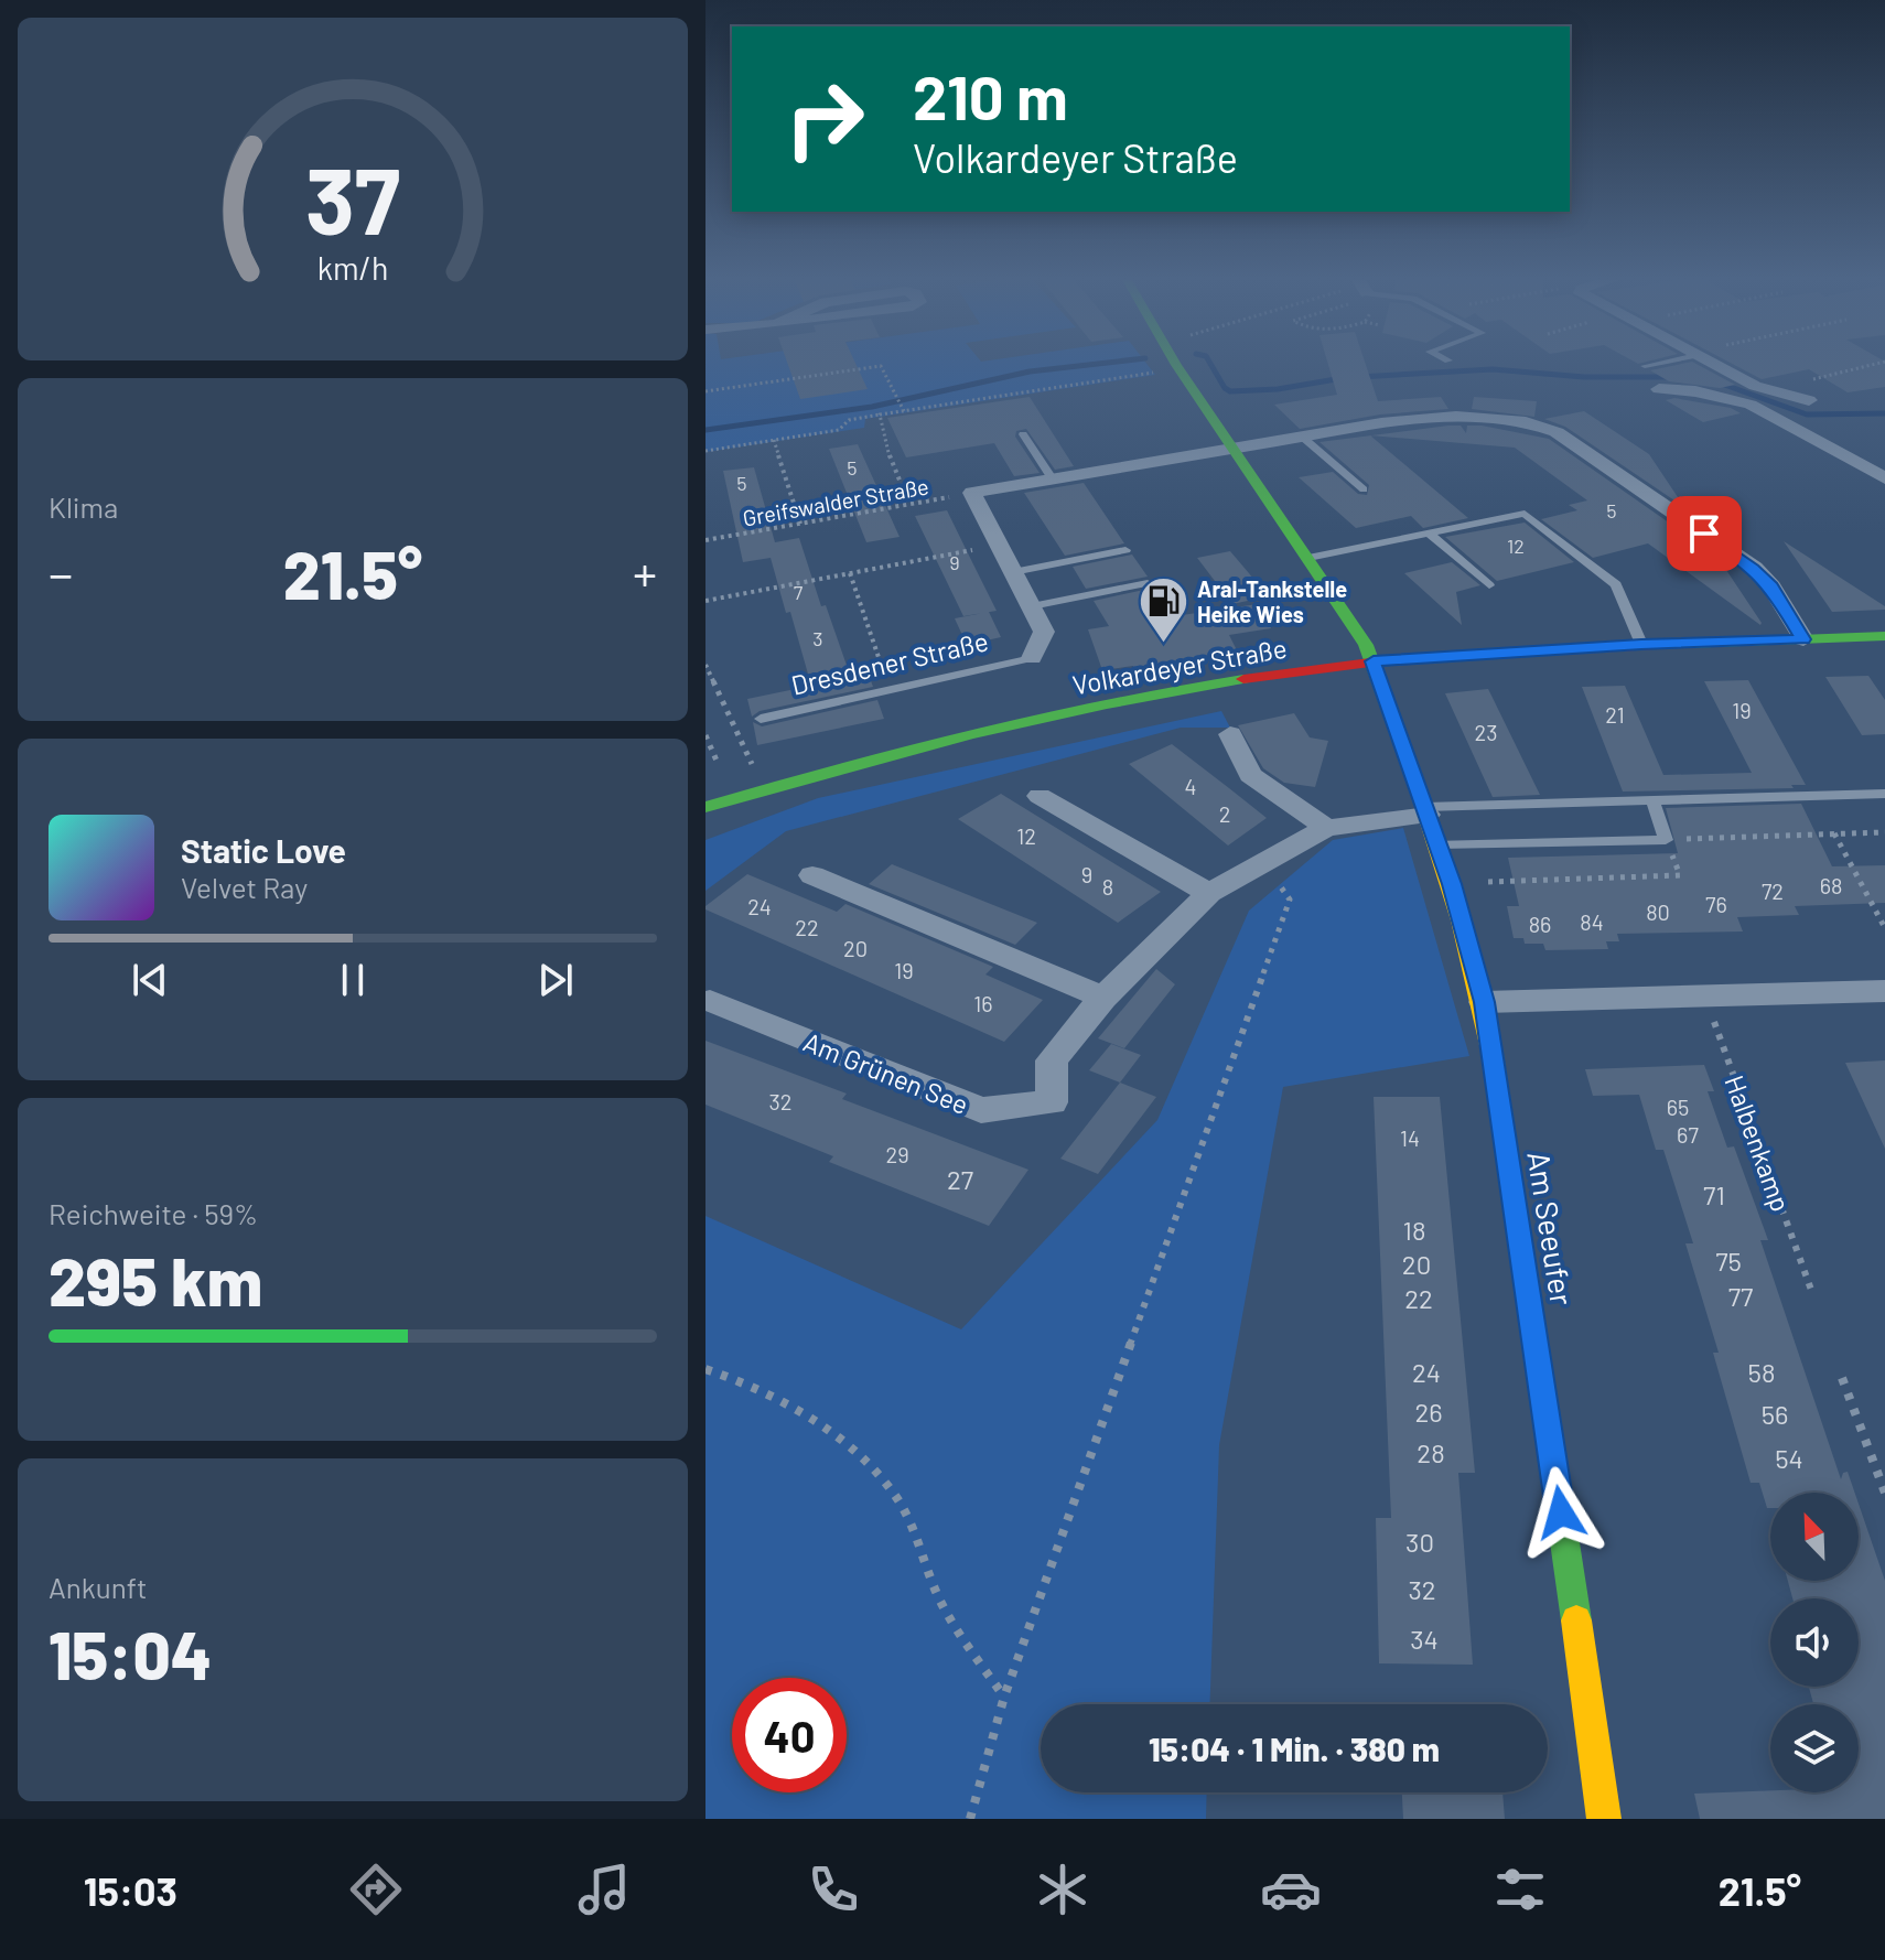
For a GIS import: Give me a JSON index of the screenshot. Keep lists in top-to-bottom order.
{
  "streets": {
    "street": [
      "Dresdener Straße",
      "Volkardeyer Straße",
      "Am Grünen See",
      "Am Seeufer"
    ],
    "path": ["Greifswalder Straße", "Halbenkamp"]
  },
  "crossings": [
    ["Greifswalder Straße", "Dresdener Straße"],
    ["Volkardeyer Straße", "Am Seeufer"],
    ["Am Grünen See", "Am Seeufer"]
  ],
  "places": {
    "fuel station": ["Aral-Tankstelle Heike Wies"]
  },
  "house_numbers": [
    "5",
    "5",
    "5",
    "12",
    "9",
    "7",
    "3",
    "19",
    "21",
    "23",
    "4",
    "2",
    "12",
    "9",
    "68",
    "8",
    "72",
    "76",
    "24",
    "80",
    "84",
    "86",
    "22",
    "20",
    "19",
    "16",
    "32",
    "65",
    "67",
    "14",
    "29",
    "27",
    "71",
    "18",
    "75",
    "20",
    "77",
    "22",
    "24",
    "58",
    "26",
    "56",
    "28",
    "54",
    "30",
    "32",
    "34"
  ],
  "north": "top left",
  "page": {
    "turn": ["210 m", "Volkardeyer Straße"],
    "tile": [
      "Klima",
      ["Reichweite · 59%", "295 km"],
      ["Ankunft", "15:04"]
    ],
    "heat": ["−", "21.5°", "+"],
    "song": ["Static Love", "Velvet Ray"],
    "limit": "40",
    "trip": "15:04 · 1 Min. · 380 m",
    "tabs": ["15:03", "21.5°"],
    "gauge": ["37", "km/h"]
  }
}
